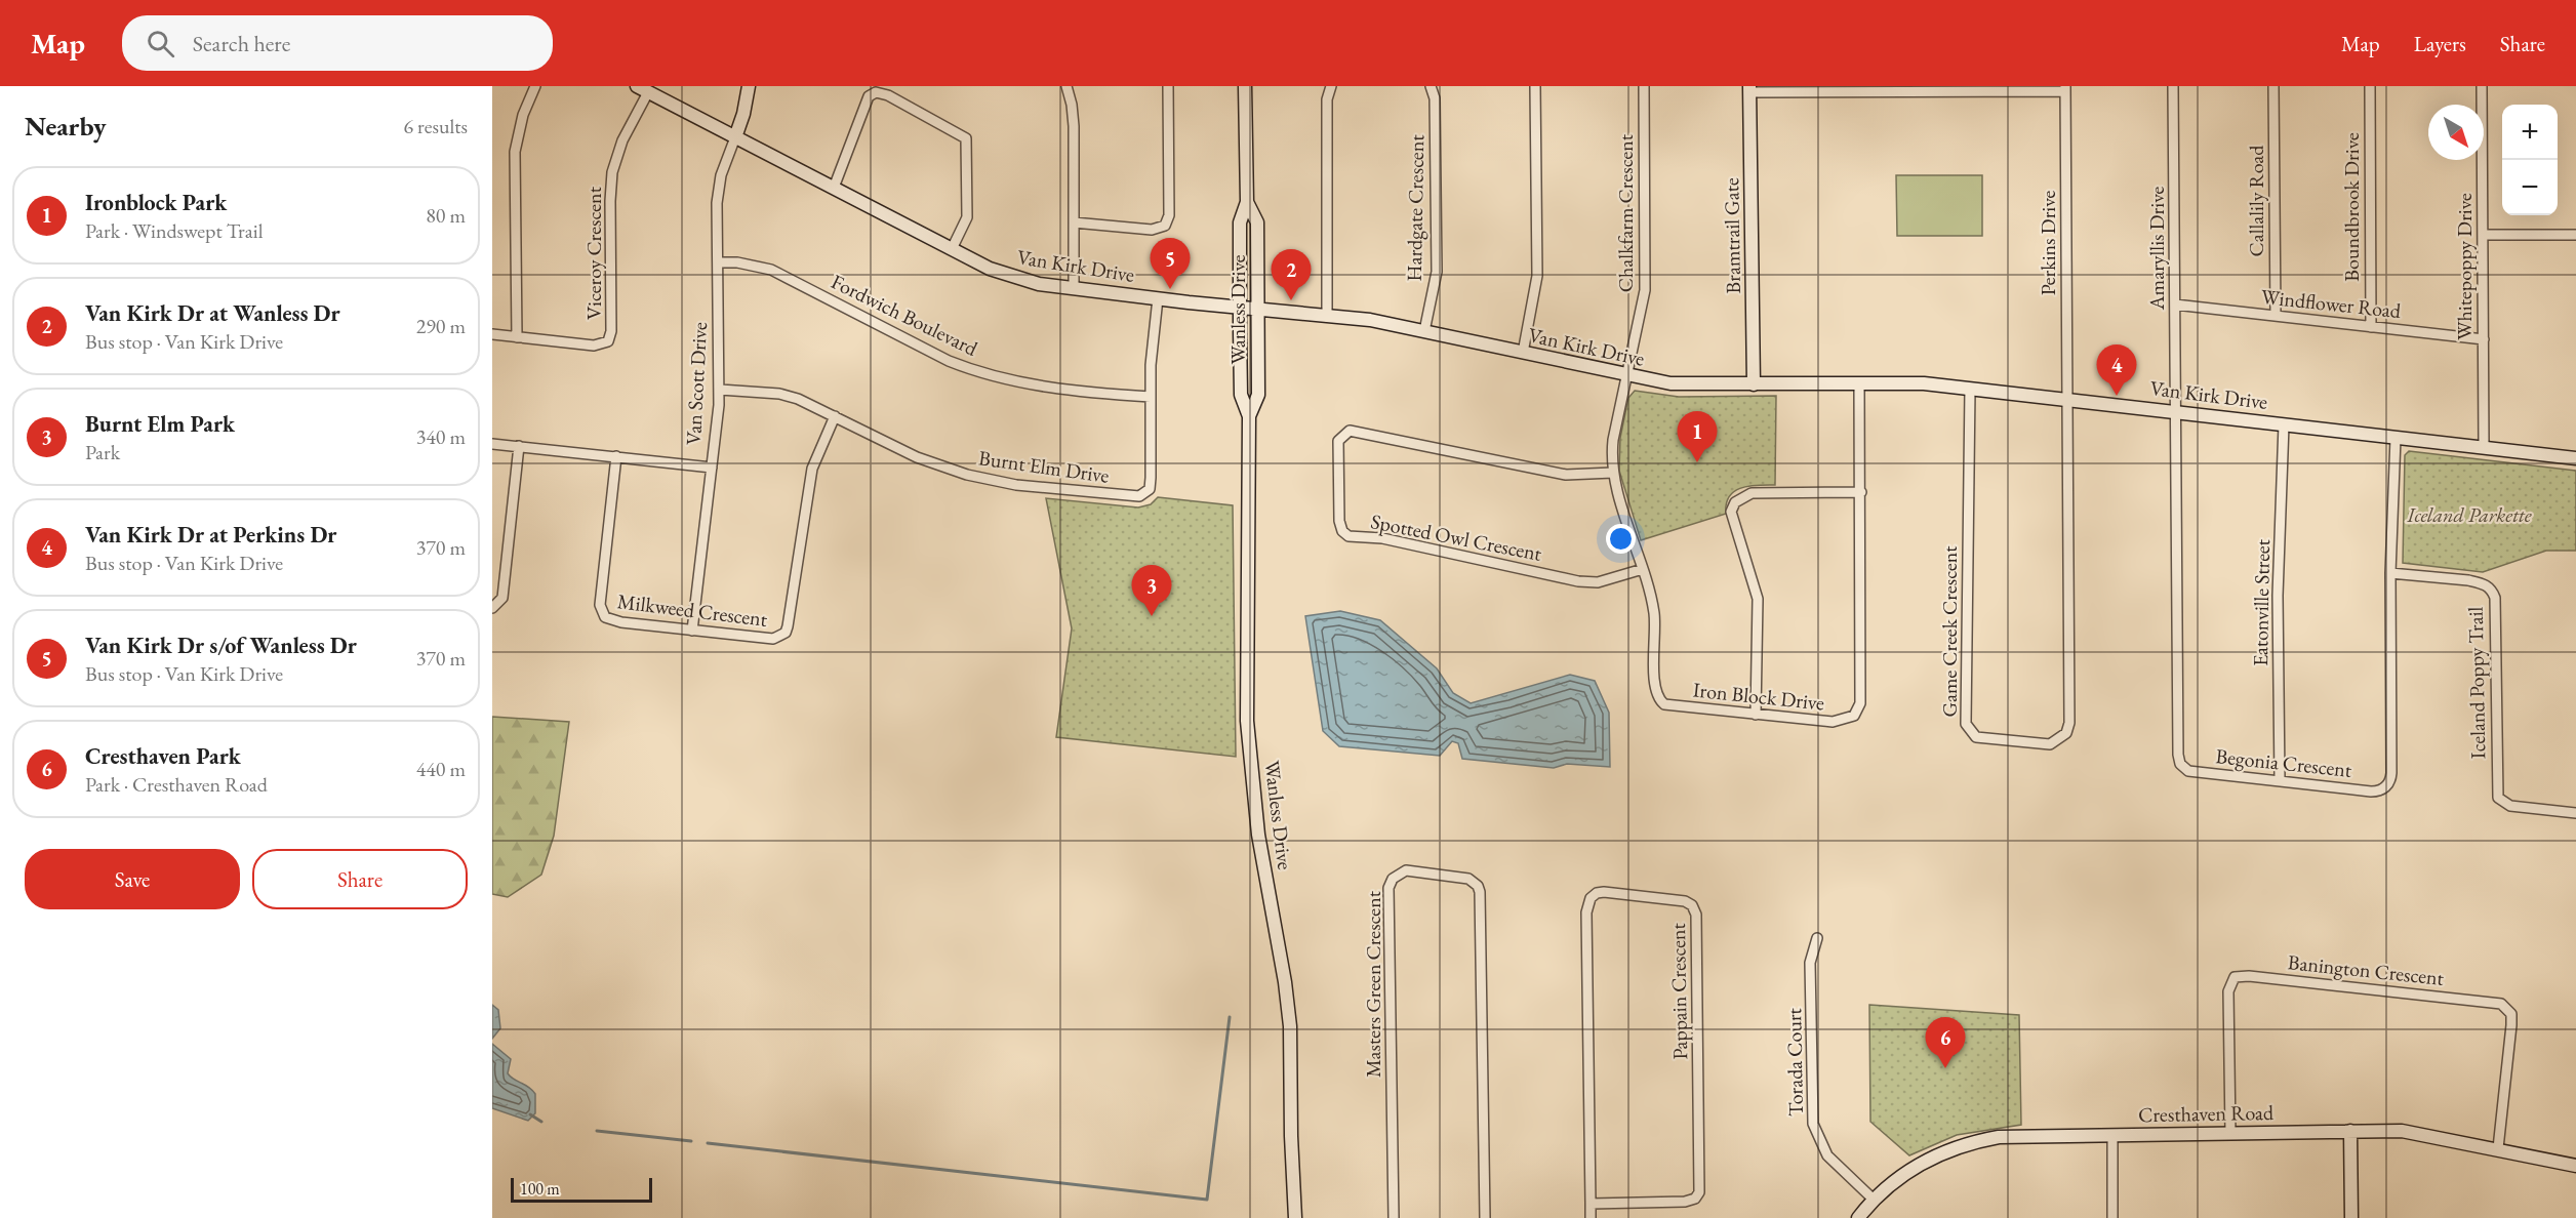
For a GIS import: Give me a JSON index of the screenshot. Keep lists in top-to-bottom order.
{
  "streets": {
    "street": [
      "Callalily Road",
      "Boundbrook Drive",
      "Hardgate Crescent",
      "Chalkfarm Crescent",
      "Bramtrail Gate",
      "Perkins Drive",
      "Amaryllis Drive",
      "Viceroy Crescent",
      "Van Kirk Drive",
      "Whitepoppy Drive",
      "Windflower Road",
      "Wanless Drive",
      "Fordwich Boulevard",
      "Van Scott Drive",
      "Burnt Elm Drive",
      "Spotted Owl Crescent",
      "Eatonville Street",
      "Milkweed Crescent",
      "Game Creek Crescent",
      "Iceland Poppy Trail",
      "Iron Block Drive",
      "Begonia Crescent",
      "Banington Crescent",
      "Masters Green Crescent",
      "Pappain Crescent",
      "Torada Court",
      "Cresthaven Road"
    ]
  },
  "crossings": [
    ["Callalily Road", "Windflower Road"],
    ["Boundbrook Drive", "Windflower Road"],
    ["Hardgate Crescent", "Van Kirk Drive"],
    ["Chalkfarm Crescent", "Van Kirk Drive"],
    ["Chalkfarm Crescent", "Iron Block Drive"],
    ["Bramtrail Gate", "Van Kirk Drive"],
    ["Perkins Drive", "Van Kirk Drive"],
    ["Perkins Drive", "Game Creek Crescent"],
    ["Amaryllis Drive", "Van Kirk Drive"],
    ["Amaryllis Drive", "Windflower Road"],
    ["Amaryllis Drive", "Begonia Crescent"],
    ["Viceroy Crescent", "Van Kirk Drive"],
    ["Van Kirk Drive", "Whitepoppy Drive"],
    ["Van Kirk Drive", "Wanless Drive"],
    ["Van Kirk Drive", "Van Scott Drive"],
    ["Van Kirk Drive", "Burnt Elm Drive"],
    ["Van Kirk Drive", "Eatonville Street"],
    ["Van Kirk Drive", "Game Creek Crescent"],
    ["Van Kirk Drive", "Iron Block Drive"],
    ["Van Kirk Drive", "Begonia Crescent"],
    ["Whitepoppy Drive", "Windflower Road"],
    ["Fordwich Boulevard", "Van Scott Drive"],
    ["Fordwich Boulevard", "Burnt Elm Drive"],
    ["Van Scott Drive", "Burnt Elm Drive"],
    ["Van Scott Drive", "Milkweed Crescent"],
    ["Burnt Elm Drive", "Milkweed Crescent"],
    ["Spotted Owl Crescent", "Iron Block Drive"],
    ["Eatonville Street", "Begonia Crescent"],
    ["Iceland Poppy Trail", "Begonia Crescent"],
    ["Banington Crescent", "Cresthaven Road"],
    ["Torada Court", "Cresthaven Road"]
  ],
  "parks": ["Iceland Parkette"],
  "scale_bar": "100 m",
  "north": "bottom right",
  "page": {
    "header": "Map",
    "search": "Search here",
    "nav": ["Map", "Layers", "Share"],
    "heading": ["Nearby", "6 results"],
    "map_buttons": ["+", "−"],
    "list": [
      {
        "mark": "1",
        "name": "Ironblock Park",
        "note": "Park · Windswept Trail",
        "value": "80 m"
      },
      {
        "mark": "2",
        "name": "Van Kirk Dr at Wanless Dr",
        "note": "Bus stop · Van Kirk Drive",
        "value": "290 m"
      },
      {
        "mark": "3",
        "name": "Burnt Elm Park",
        "note": "Park",
        "value": "340 m"
      },
      {
        "mark": "4",
        "name": "Van Kirk Dr at Perkins Dr",
        "note": "Bus stop · Van Kirk Drive",
        "value": "370 m"
      },
      {
        "mark": "5",
        "name": "Van Kirk Dr s/of Wanless Dr",
        "note": "Bus stop · Van Kirk Drive",
        "value": "370 m"
      },
      {
        "mark": "6",
        "name": "Cresthaven Park",
        "note": "Park · Cresthaven Road",
        "value": "440 m"
      }
    ],
    "pins": [
      "5",
      "2",
      "4",
      "1",
      "3",
      "6"
    ],
    "buttons": ["Save", "Share"],
    "scale": "100 m"
  }
}
